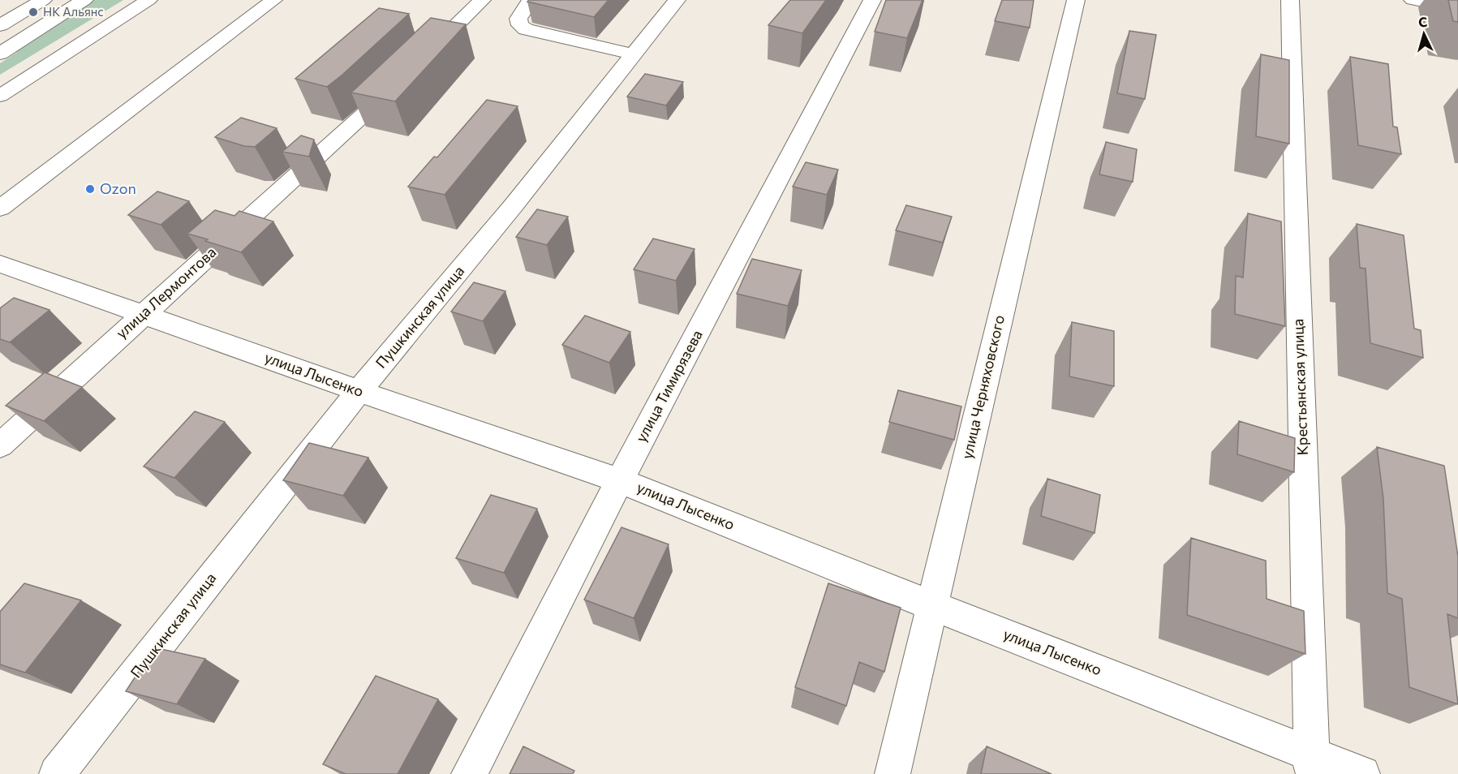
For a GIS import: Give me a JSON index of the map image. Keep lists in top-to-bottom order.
{
  "streets": {
    "street": [
      "улица Лермонтова",
      "Пушкинская улица",
      "улица Лысенко",
      "улица Тимирязева",
      "улица Черняховского",
      "Крестьянская улица"
    ]
  },
  "crossings": [
    ["улица Лермонтова", "улица Лысенко"],
    ["Пушкинская улица", "улица Лысенко"],
    ["улица Лысенко", "улица Тимирязева"],
    ["улица Лысенко", "улица Черняховского"],
    ["улица Лысенко", "Крестьянская улица"]
  ],
  "places": ["НК Альянс", "Ozon"],
  "north": "top"
}
